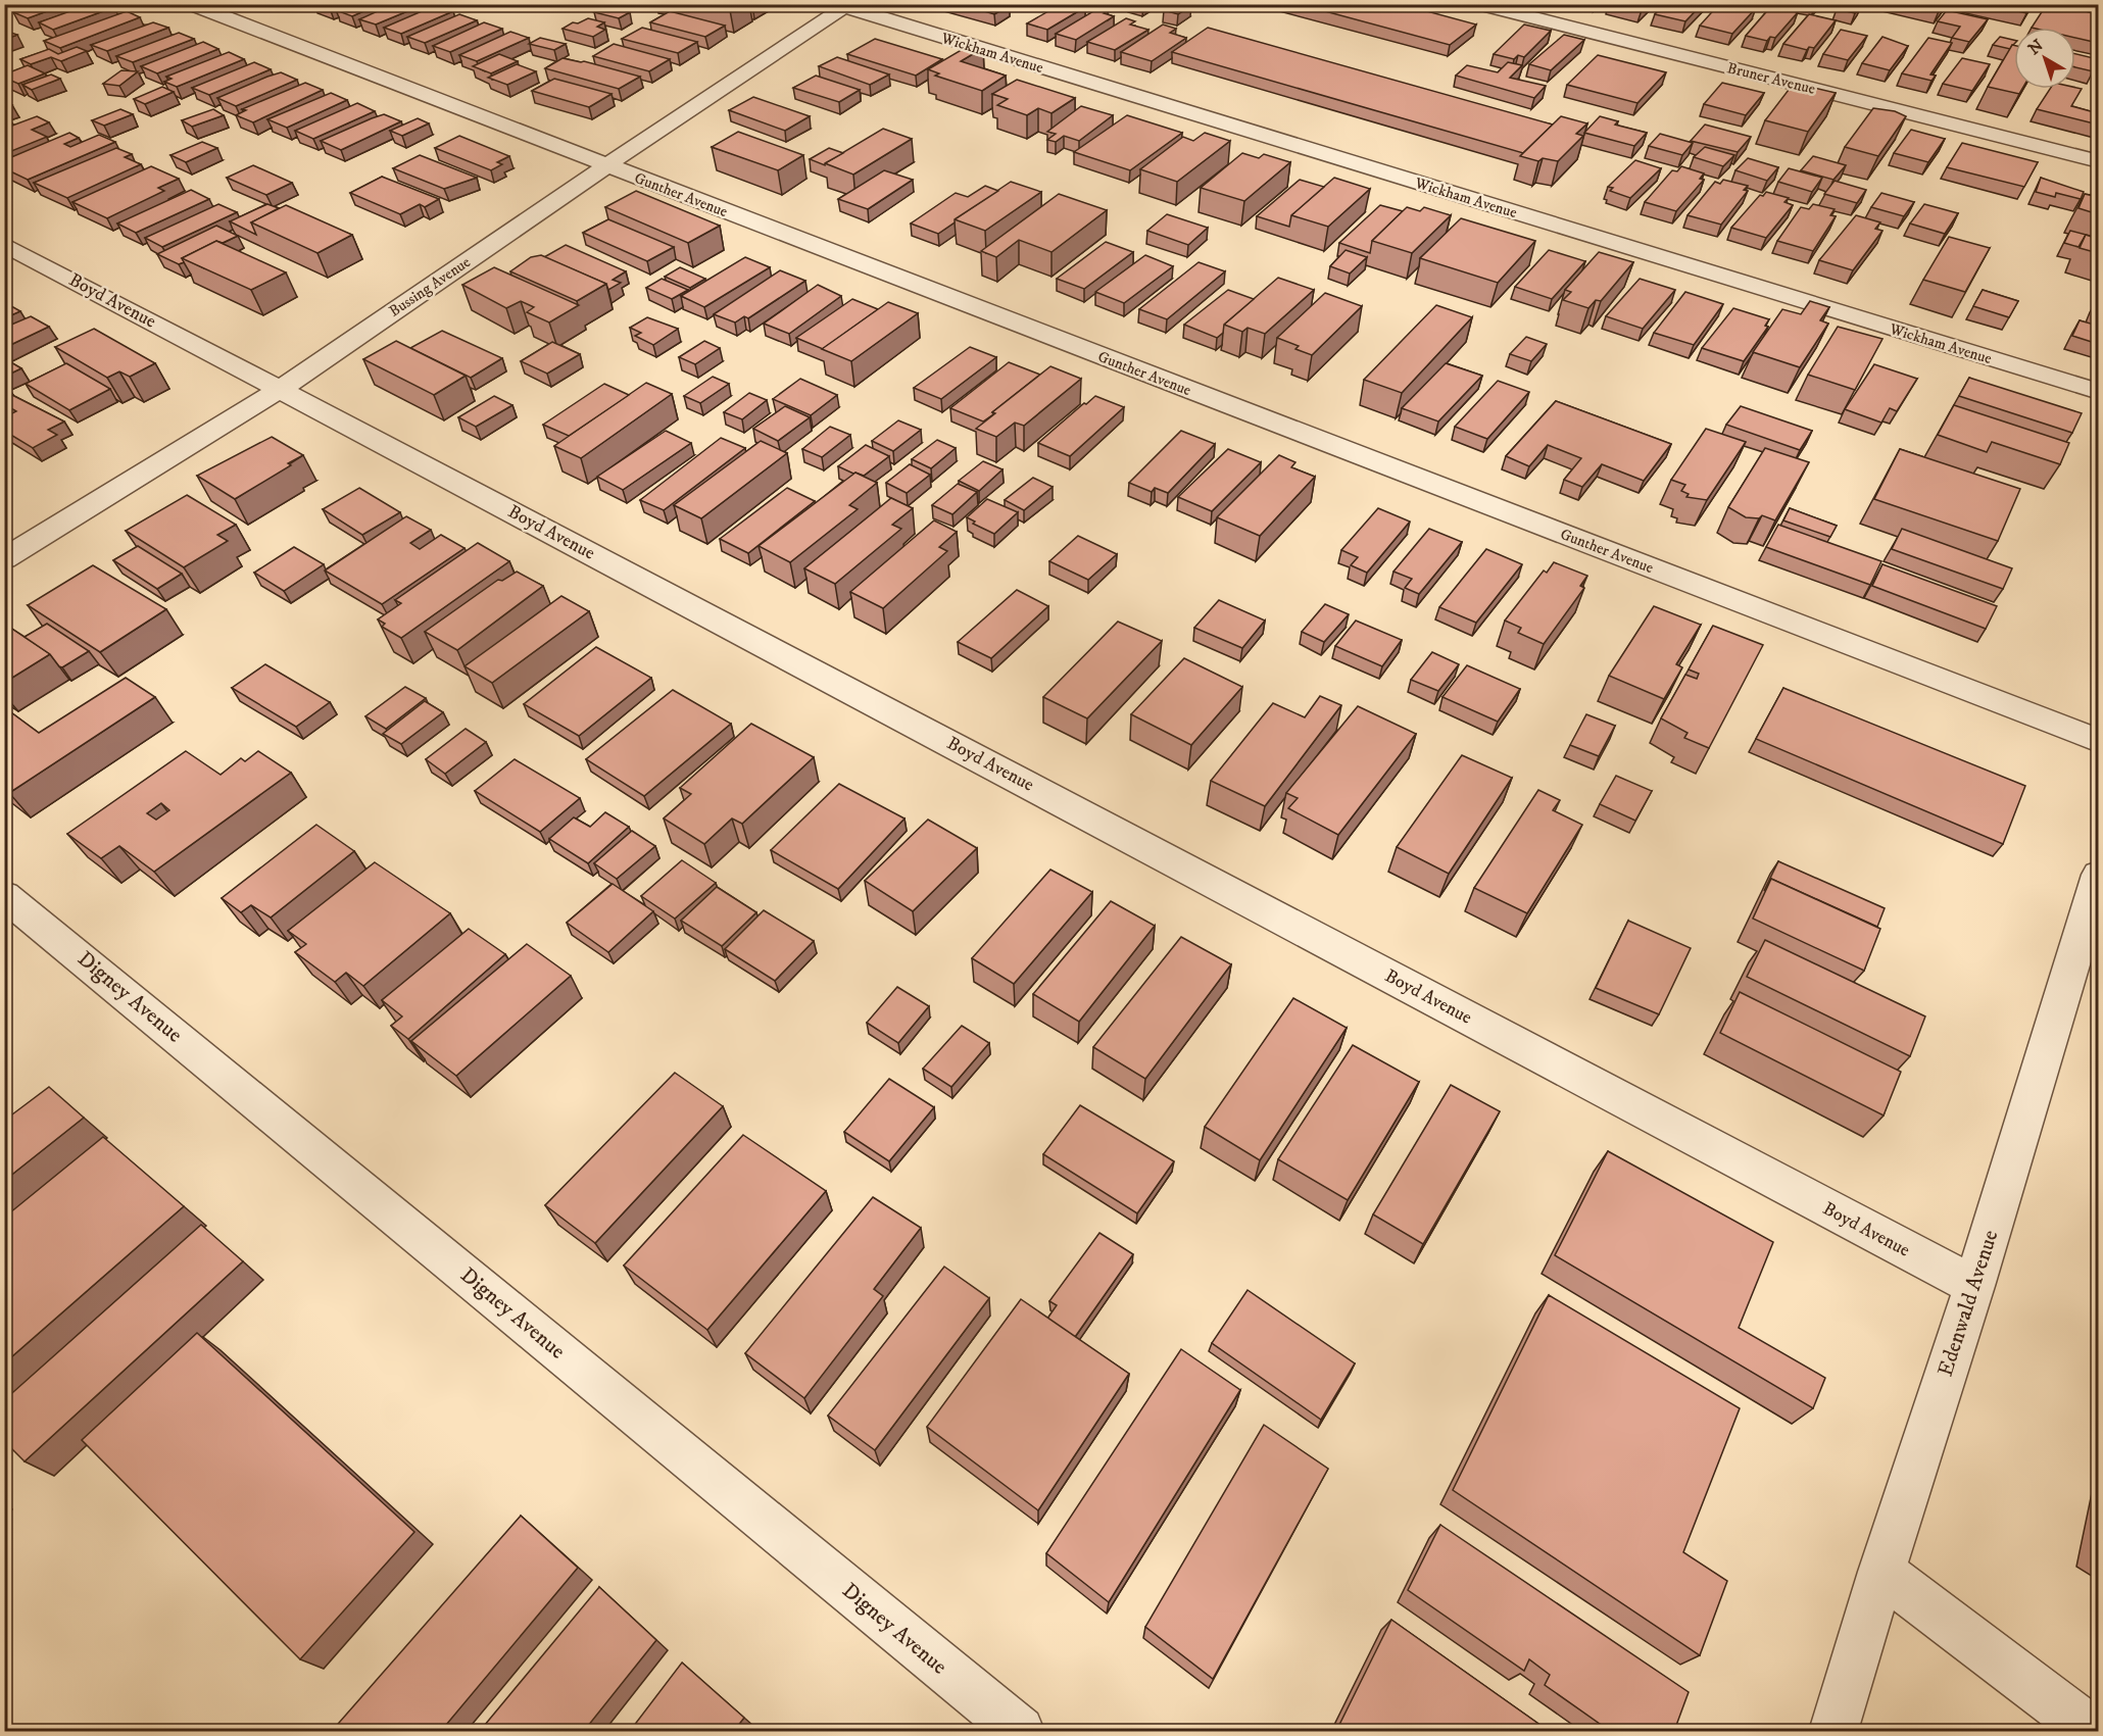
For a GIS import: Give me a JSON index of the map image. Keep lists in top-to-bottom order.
{
  "streets": {
    "street": [
      "Wickham Avenue",
      "Bruner Avenue",
      "Gunther Avenue",
      "Bussing Avenue",
      "Boyd Avenue",
      "Digney Avenue",
      "Edenwald Avenue"
    ]
  },
  "crossings": [
    ["Wickham Avenue", "Bussing Avenue"],
    ["Gunther Avenue", "Bussing Avenue"],
    ["Bussing Avenue", "Boyd Avenue"],
    ["Boyd Avenue", "Edenwald Avenue"]
  ],
  "north": "top left"
}
